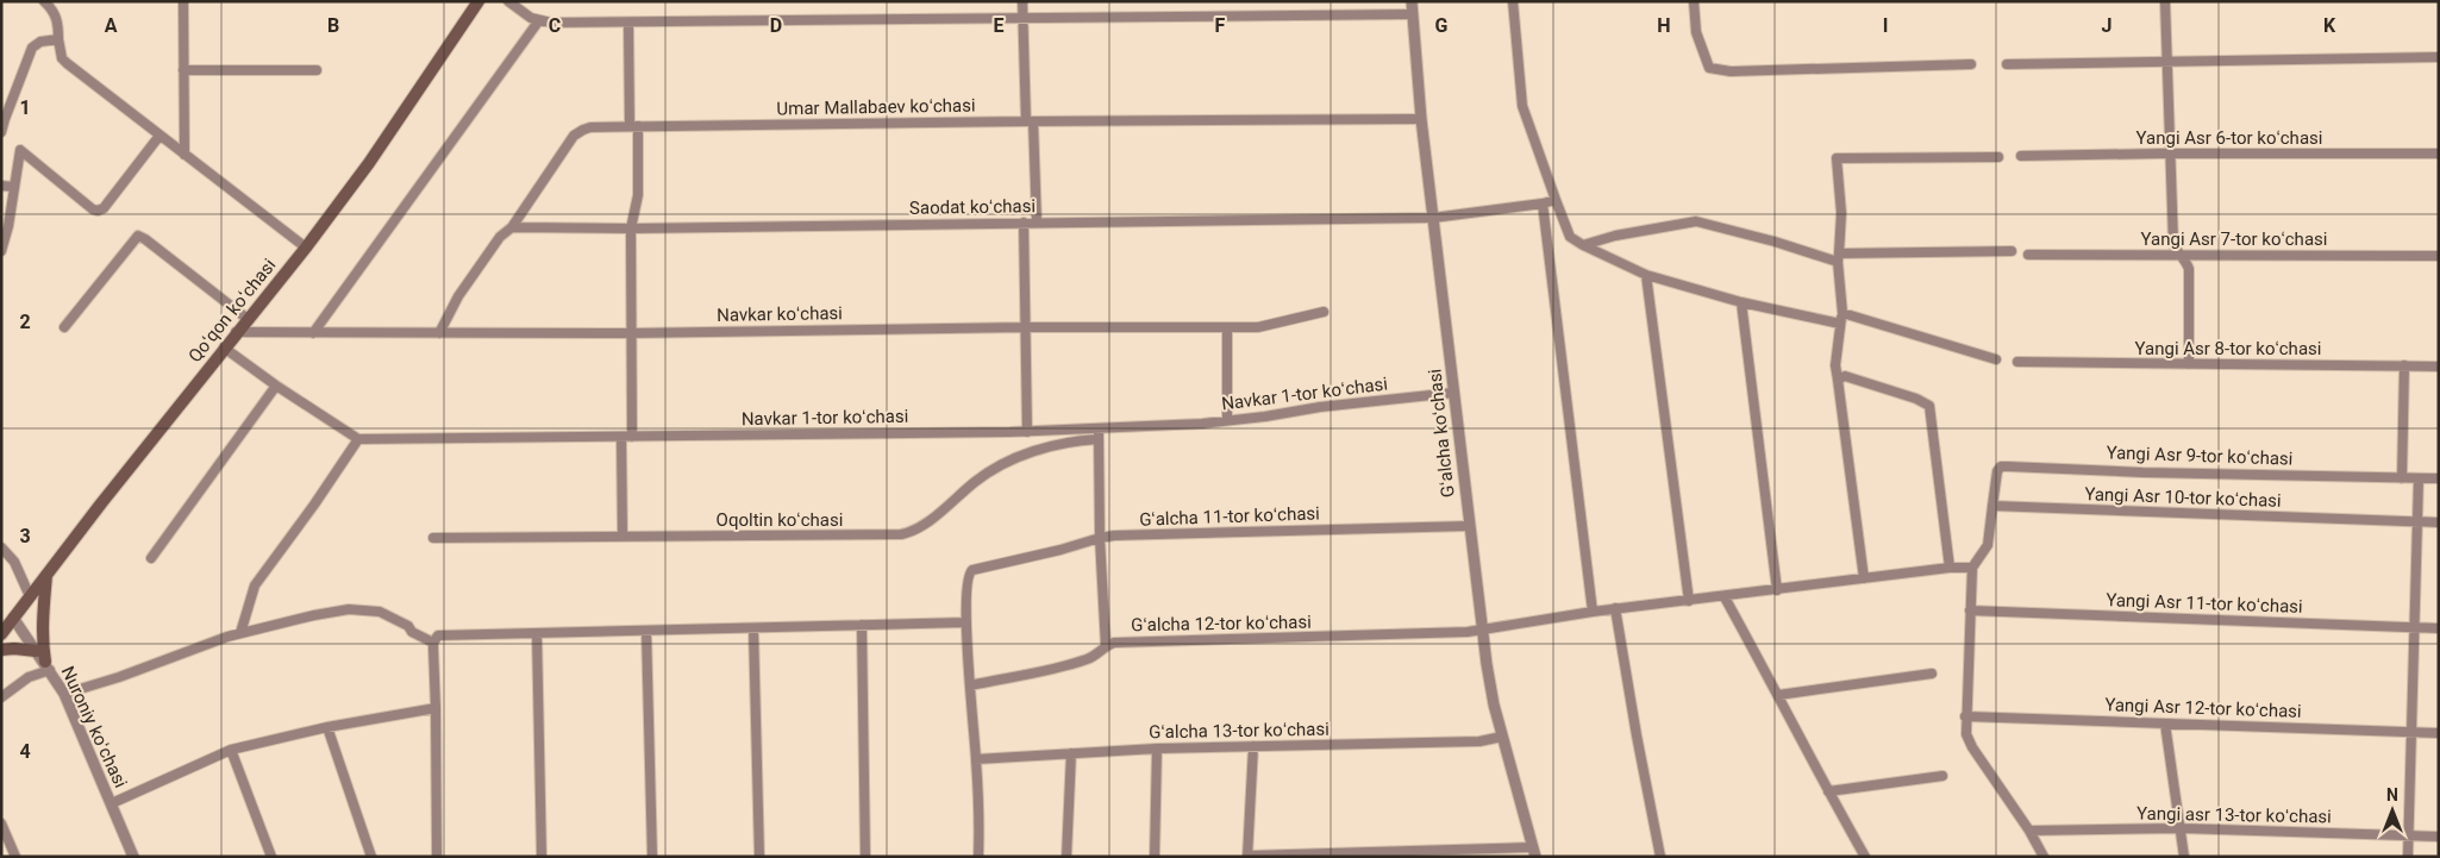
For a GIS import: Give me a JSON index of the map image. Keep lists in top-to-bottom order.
{
  "streets": {
    "main road": ["Qoʻqon koʻchasi"],
    "street": [
      "Umar Mallabaev koʻchasi",
      "Yangi Asr 6-tor koʻchasi",
      "Saodat koʻchasi",
      "Yangi Asr 7-tor koʻchasi",
      "Navkar koʻchasi",
      "Yangi Asr 8-tor koʻchasi",
      "Navkar 1-tor koʻchasi",
      "Gʻalcha koʻchasi",
      "Yangi Asr 9-tor koʻchasi",
      "Yangi Asr 10-tor koʻchasi",
      "Gʻalcha 11-tor koʻchasi",
      "Oqoltin koʻchasi",
      "Yangi Asr 11-tor koʻchasi",
      "Gʻalcha 12-tor koʻchasi",
      "Yangi Asr 12-tor koʻchasi",
      "Nuroniy koʻchasi",
      "Gʻalcha 13-tor koʻchasi",
      "Yangi asr 13-tor koʻchasi"
    ]
  },
  "crossings": [
    ["Umar Mallabaev koʻchasi", "Saodat koʻchasi"],
    ["Umar Mallabaev koʻchasi", "Navkar koʻchasi"],
    ["Umar Mallabaev koʻchasi", "Gʻalcha koʻchasi"],
    ["Saodat koʻchasi", "Gʻalcha koʻchasi"],
    ["Qoʻqon koʻchasi", "Navkar koʻchasi"],
    ["Qoʻqon koʻchasi", "Nuroniy koʻchasi"],
    ["Navkar 1-tor koʻchasi", "Gʻalcha koʻchasi"],
    ["Navkar 1-tor koʻchasi", "Oqoltin koʻchasi"],
    ["Gʻalcha koʻchasi", "Gʻalcha 11-tor koʻchasi"],
    ["Gʻalcha koʻchasi", "Gʻalcha 12-tor koʻchasi"],
    ["Gʻalcha koʻchasi", "Gʻalcha 13-tor koʻchasi"],
    ["Yangi Asr 9-tor koʻchasi", "Yangi Asr 10-tor koʻchasi"]
  ],
  "north": "top",
  "grid": {
    "columns": [
      "A",
      "B",
      "C",
      "D",
      "E",
      "F",
      "G",
      "H",
      "I",
      "J",
      "K"
    ],
    "rows": [
      "1",
      "2",
      "3",
      "4"
    ]
  }
}
